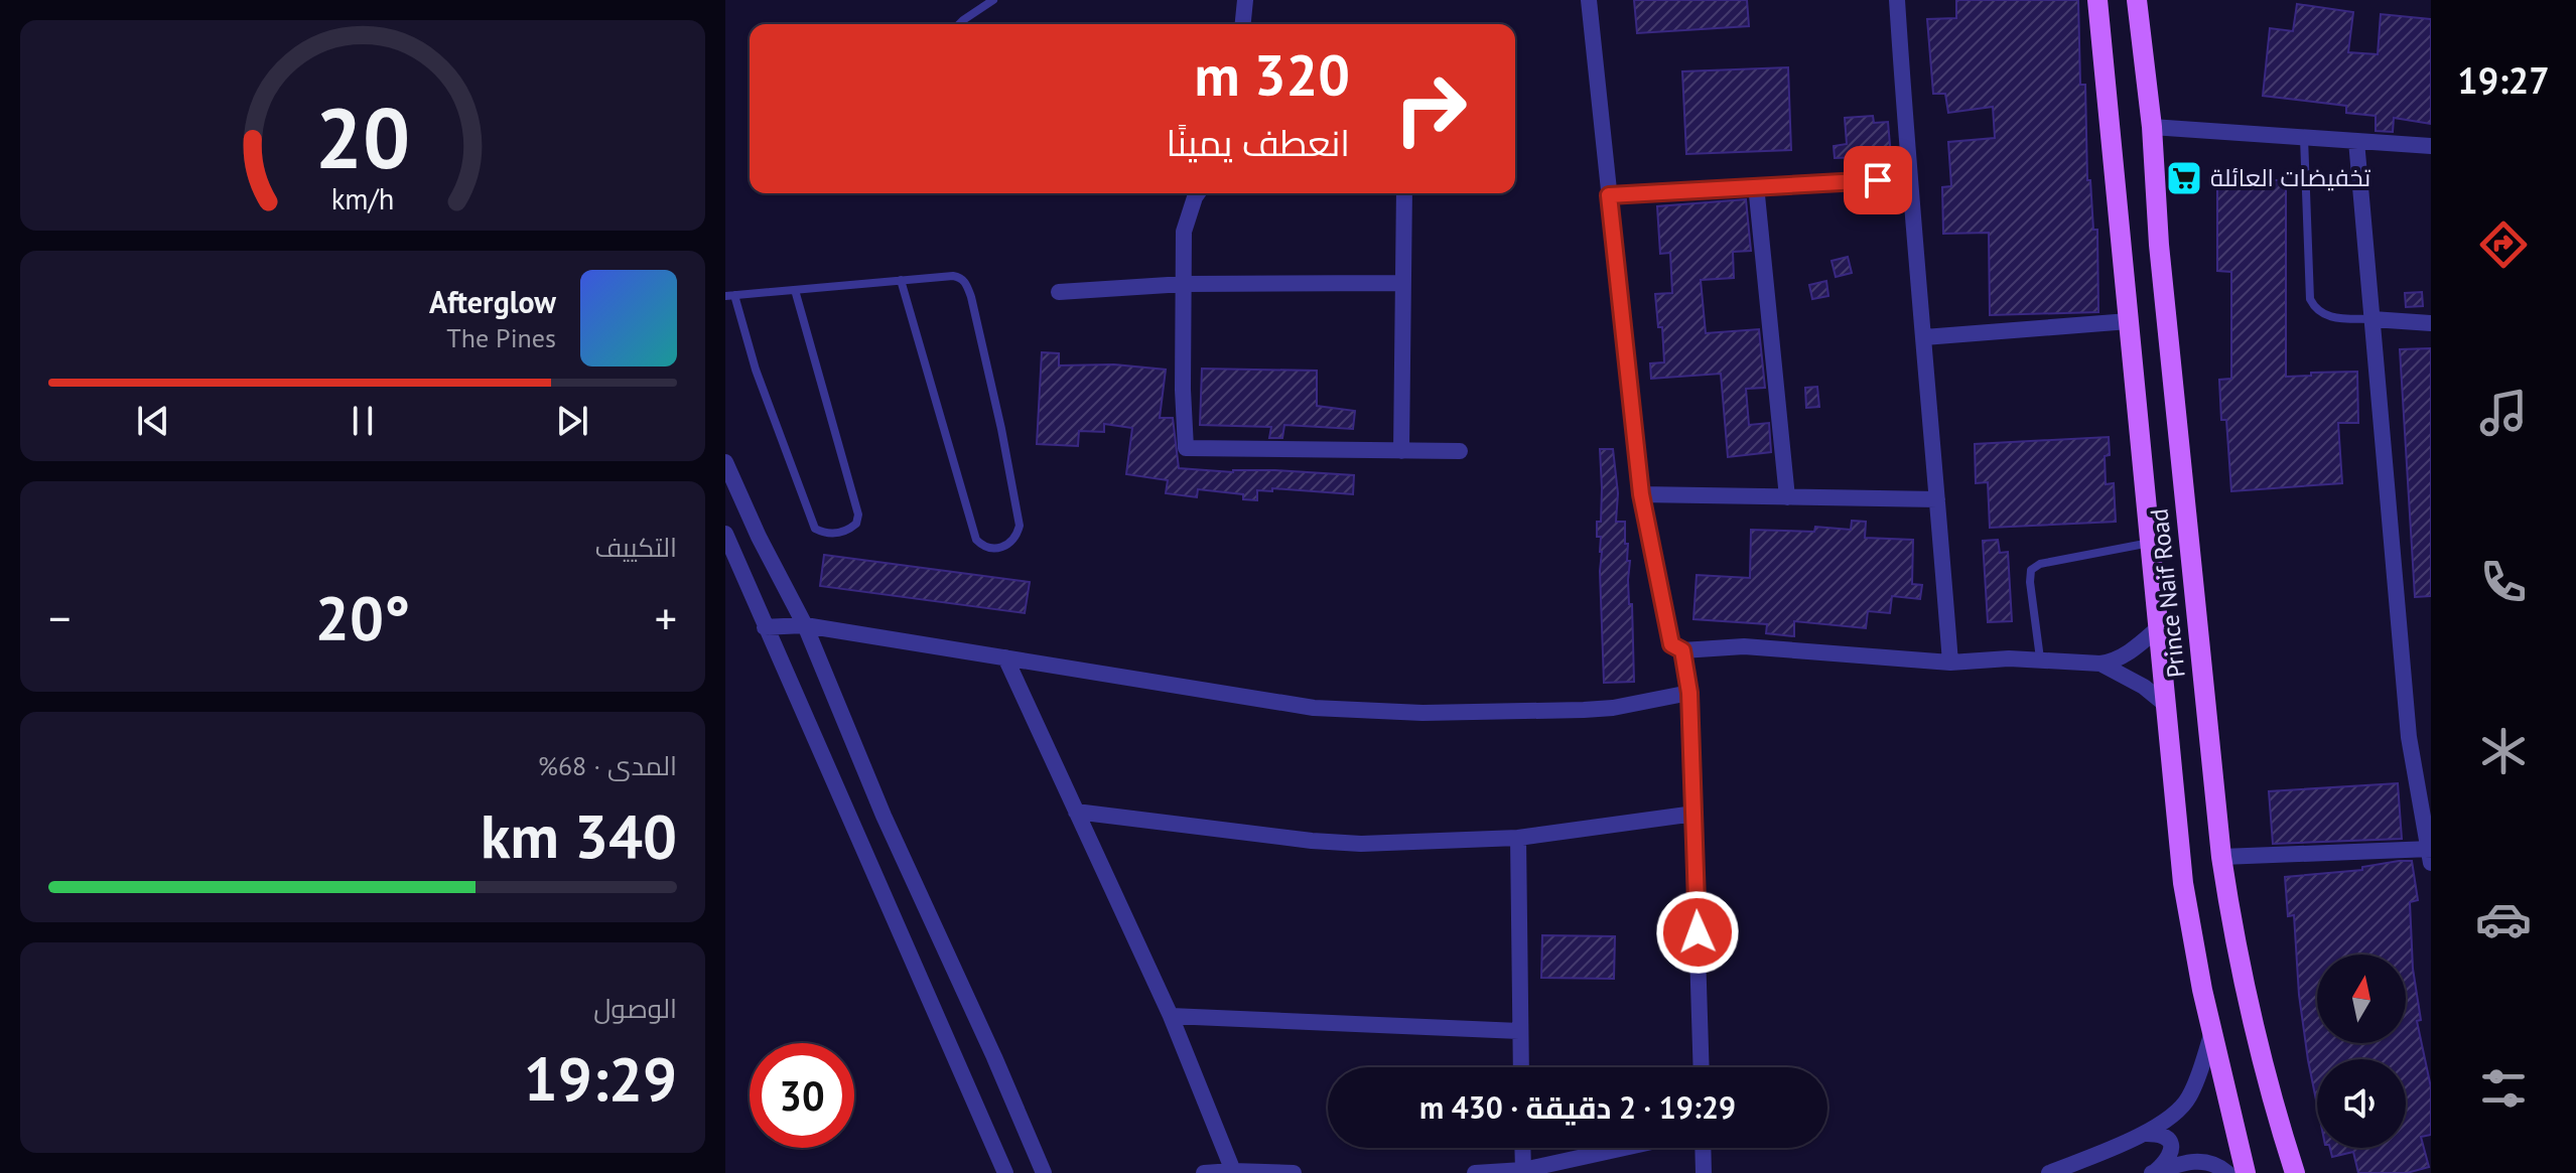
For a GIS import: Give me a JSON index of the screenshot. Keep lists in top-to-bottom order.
{
  "streets": {
    "main road": ["Prince Naif Road"]
  },
  "places": {
    "supermarket": ["تخفيضات العائلة"]
  },
  "north": "top",
  "page": {
    "tabs": "19:27",
    "turn": ["320 m", "انعطف يمينًا"],
    "song": ["Afterglow", "The Pines"],
    "tile": [
      "التكييف",
      ["المدى · 68%", "340 km"],
      ["الوصول", "19:29"]
    ],
    "heat": ["−", "20°", "+"],
    "limit": "30",
    "trip": "19:29 · 2 دقيقة · 430 m",
    "gauge": ["20", "km/h"]
  }
}
